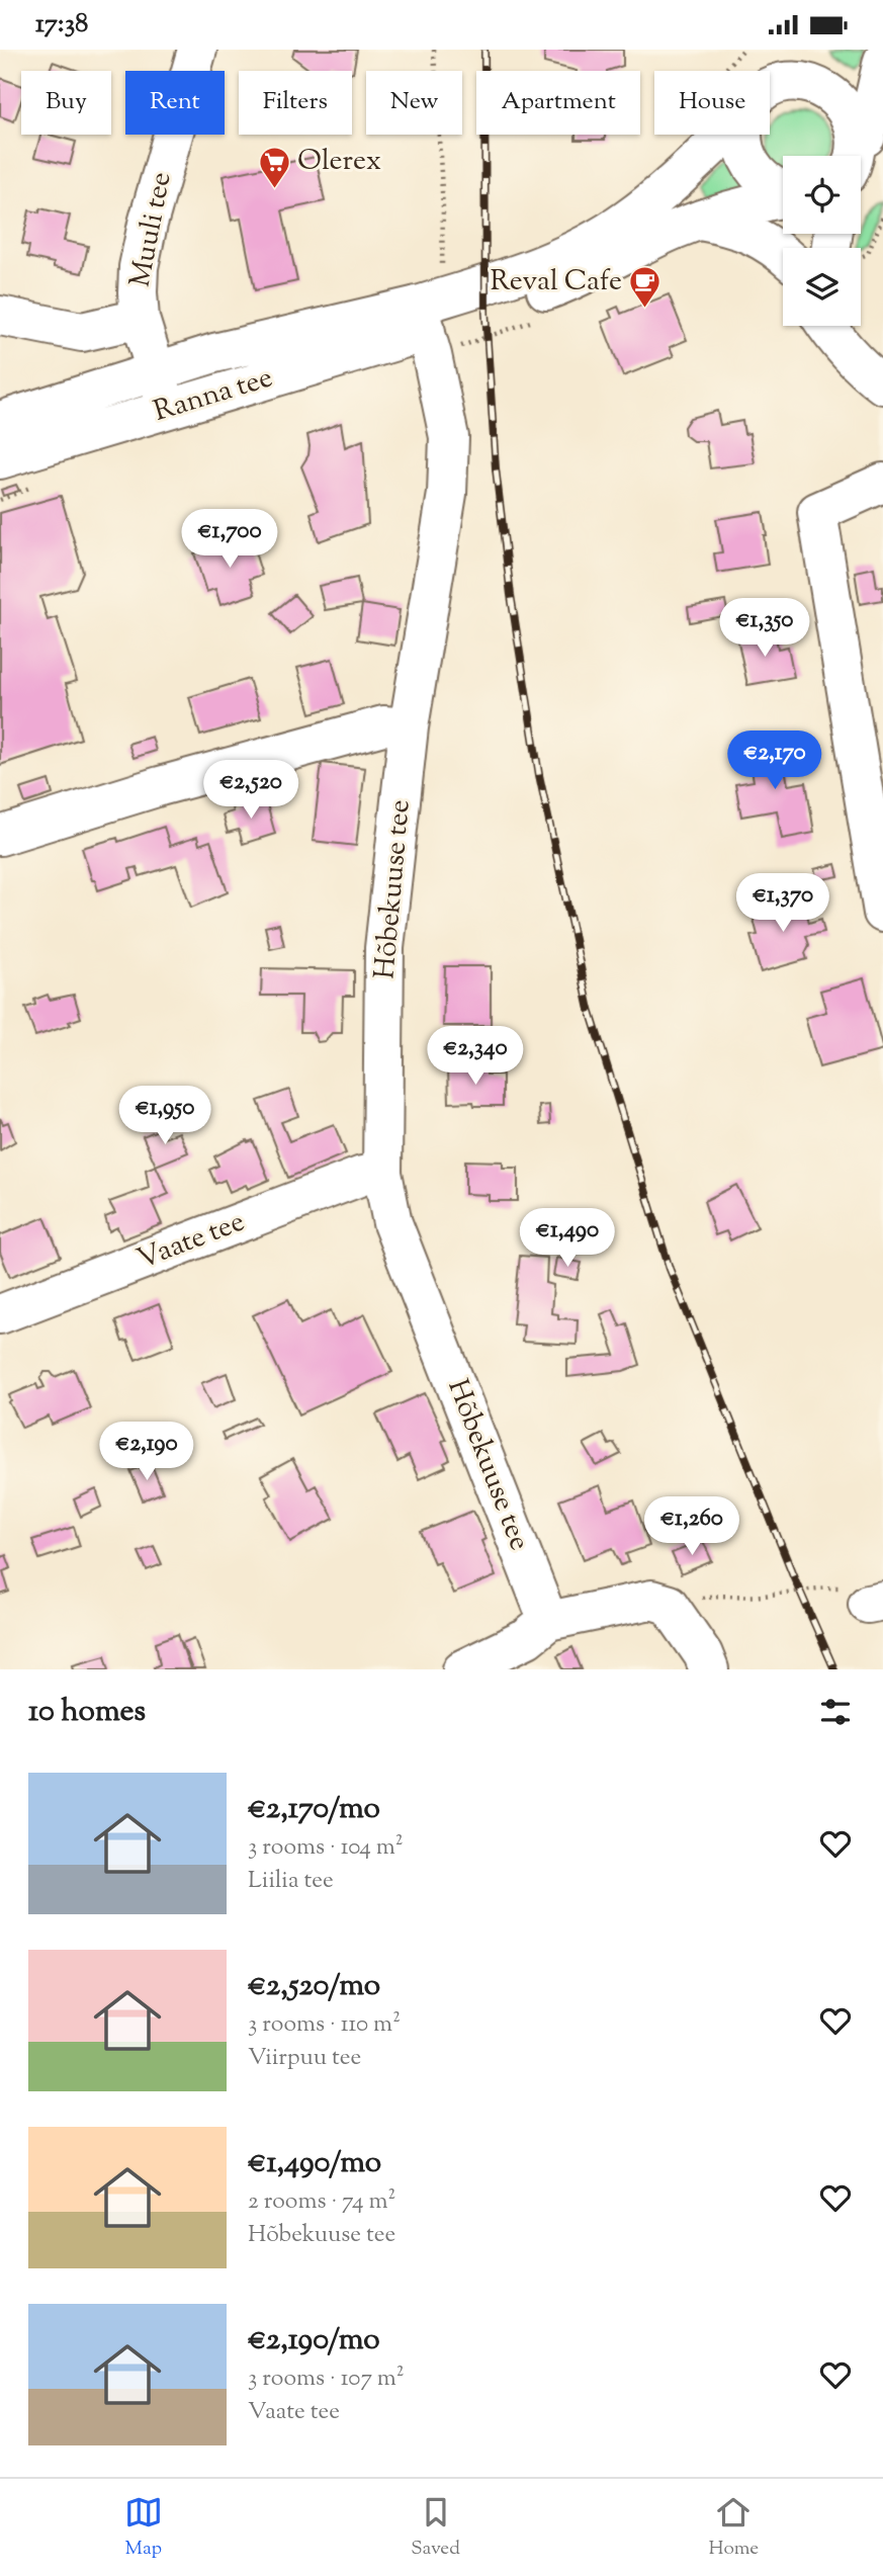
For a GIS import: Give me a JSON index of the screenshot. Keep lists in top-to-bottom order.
{
  "streets": {
    "street": [
      "Muuli tee",
      "Ranna tee",
      "Hõbekuuse tee",
      "Vaate tee"
    ]
  },
  "crossings": [
    ["Muuli tee", "Ranna tee"],
    ["Ranna tee", "Hõbekuuse tee"],
    ["Hõbekuuse tee", "Vaate tee"]
  ],
  "places": {
    "supermarket": ["Olerex"],
    "cafe": ["Reval Cafe"]
  },
  "page": {
    "status": "17:38",
    "chip": [
      "Buy",
      "Rent",
      "Filters",
      "New",
      "Apartment",
      "House"
    ],
    "price": [
      "€1,700",
      "€1,350",
      "€2,170",
      "€2,520",
      "€1,370",
      "€2,340",
      "€1,950",
      "€1,490",
      "€2,190",
      "€1,260"
    ],
    "heading": "10 homes",
    "list": [
      {
        "name": "€2,170/mo",
        "note": "3 rooms · 104 m² · Liilia tee"
      },
      {
        "name": "€2,520/mo",
        "note": "3 rooms · 110 m² · Viirpuu tee"
      },
      {
        "name": "€1,490/mo",
        "note": "2 rooms · 74 m² · Hõbekuuse tee"
      },
      {
        "name": "€2,190/mo",
        "note": "3 rooms · 107 m² · Vaate tee"
      }
    ],
    "tabs": ["Map", "Saved", "Home"]
  }
}
